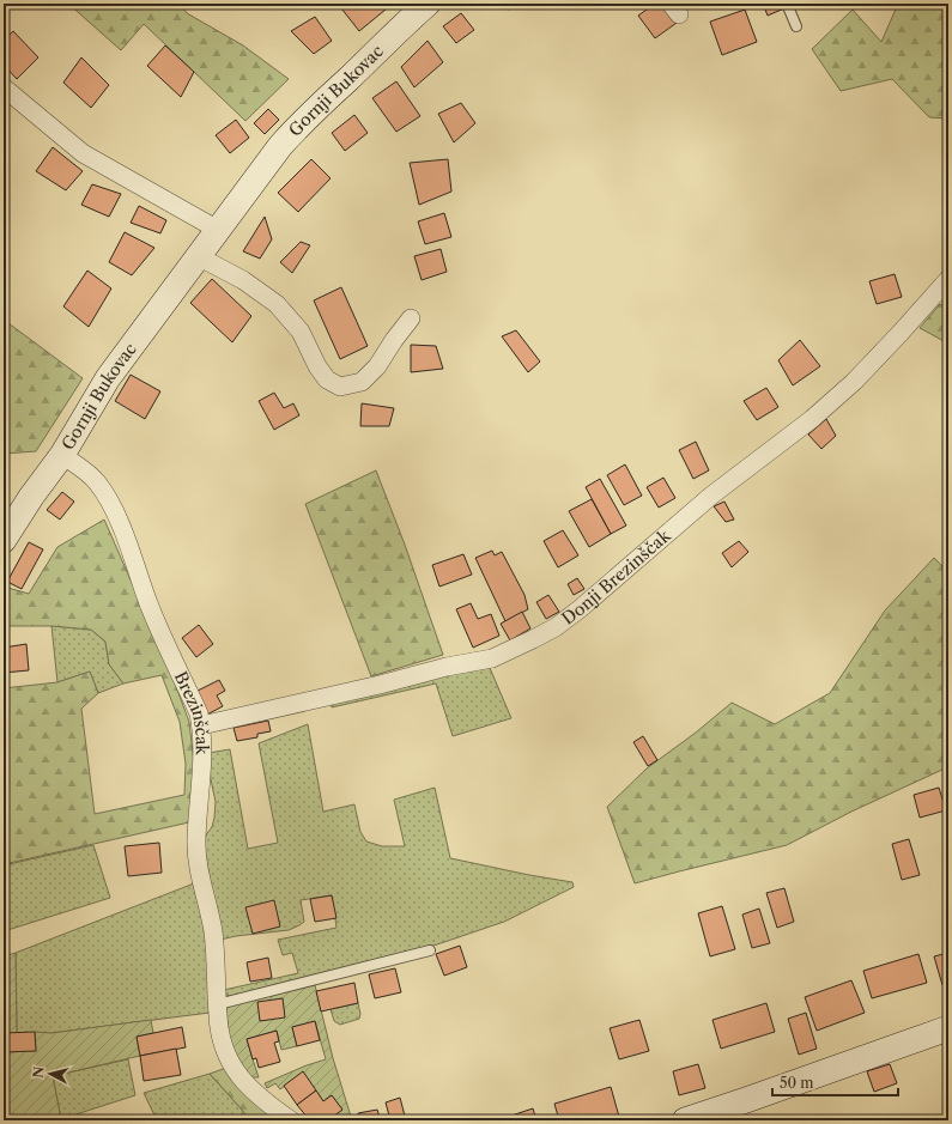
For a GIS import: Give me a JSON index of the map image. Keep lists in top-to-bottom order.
{
  "streets": {
    "street": ["Gornji Bukovac", "Donji Brezinščak", "Brezinščak"]
  },
  "crossings": [
    ["Gornji Bukovac", "Brezinščak"],
    ["Donji Brezinščak", "Brezinščak"]
  ],
  "scale_bar": "50 m",
  "north": "left"
}
